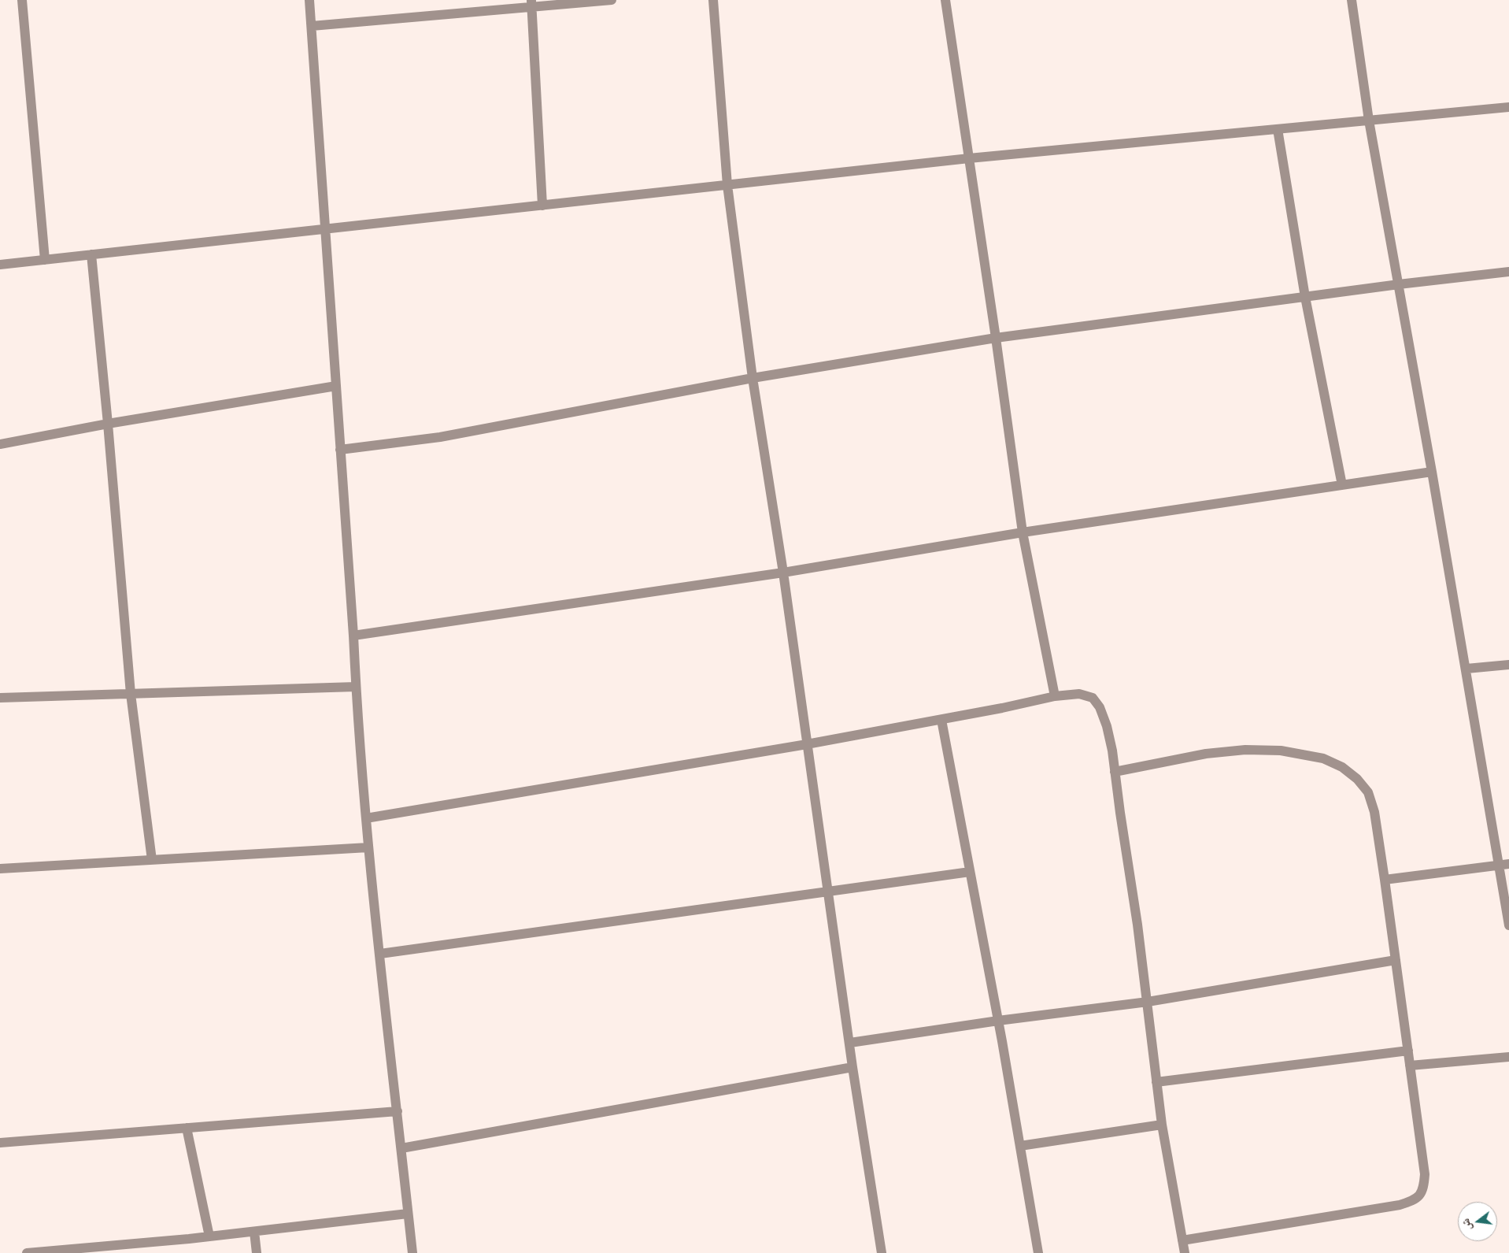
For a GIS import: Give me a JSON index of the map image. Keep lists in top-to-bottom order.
{
  "north": "left"
}
